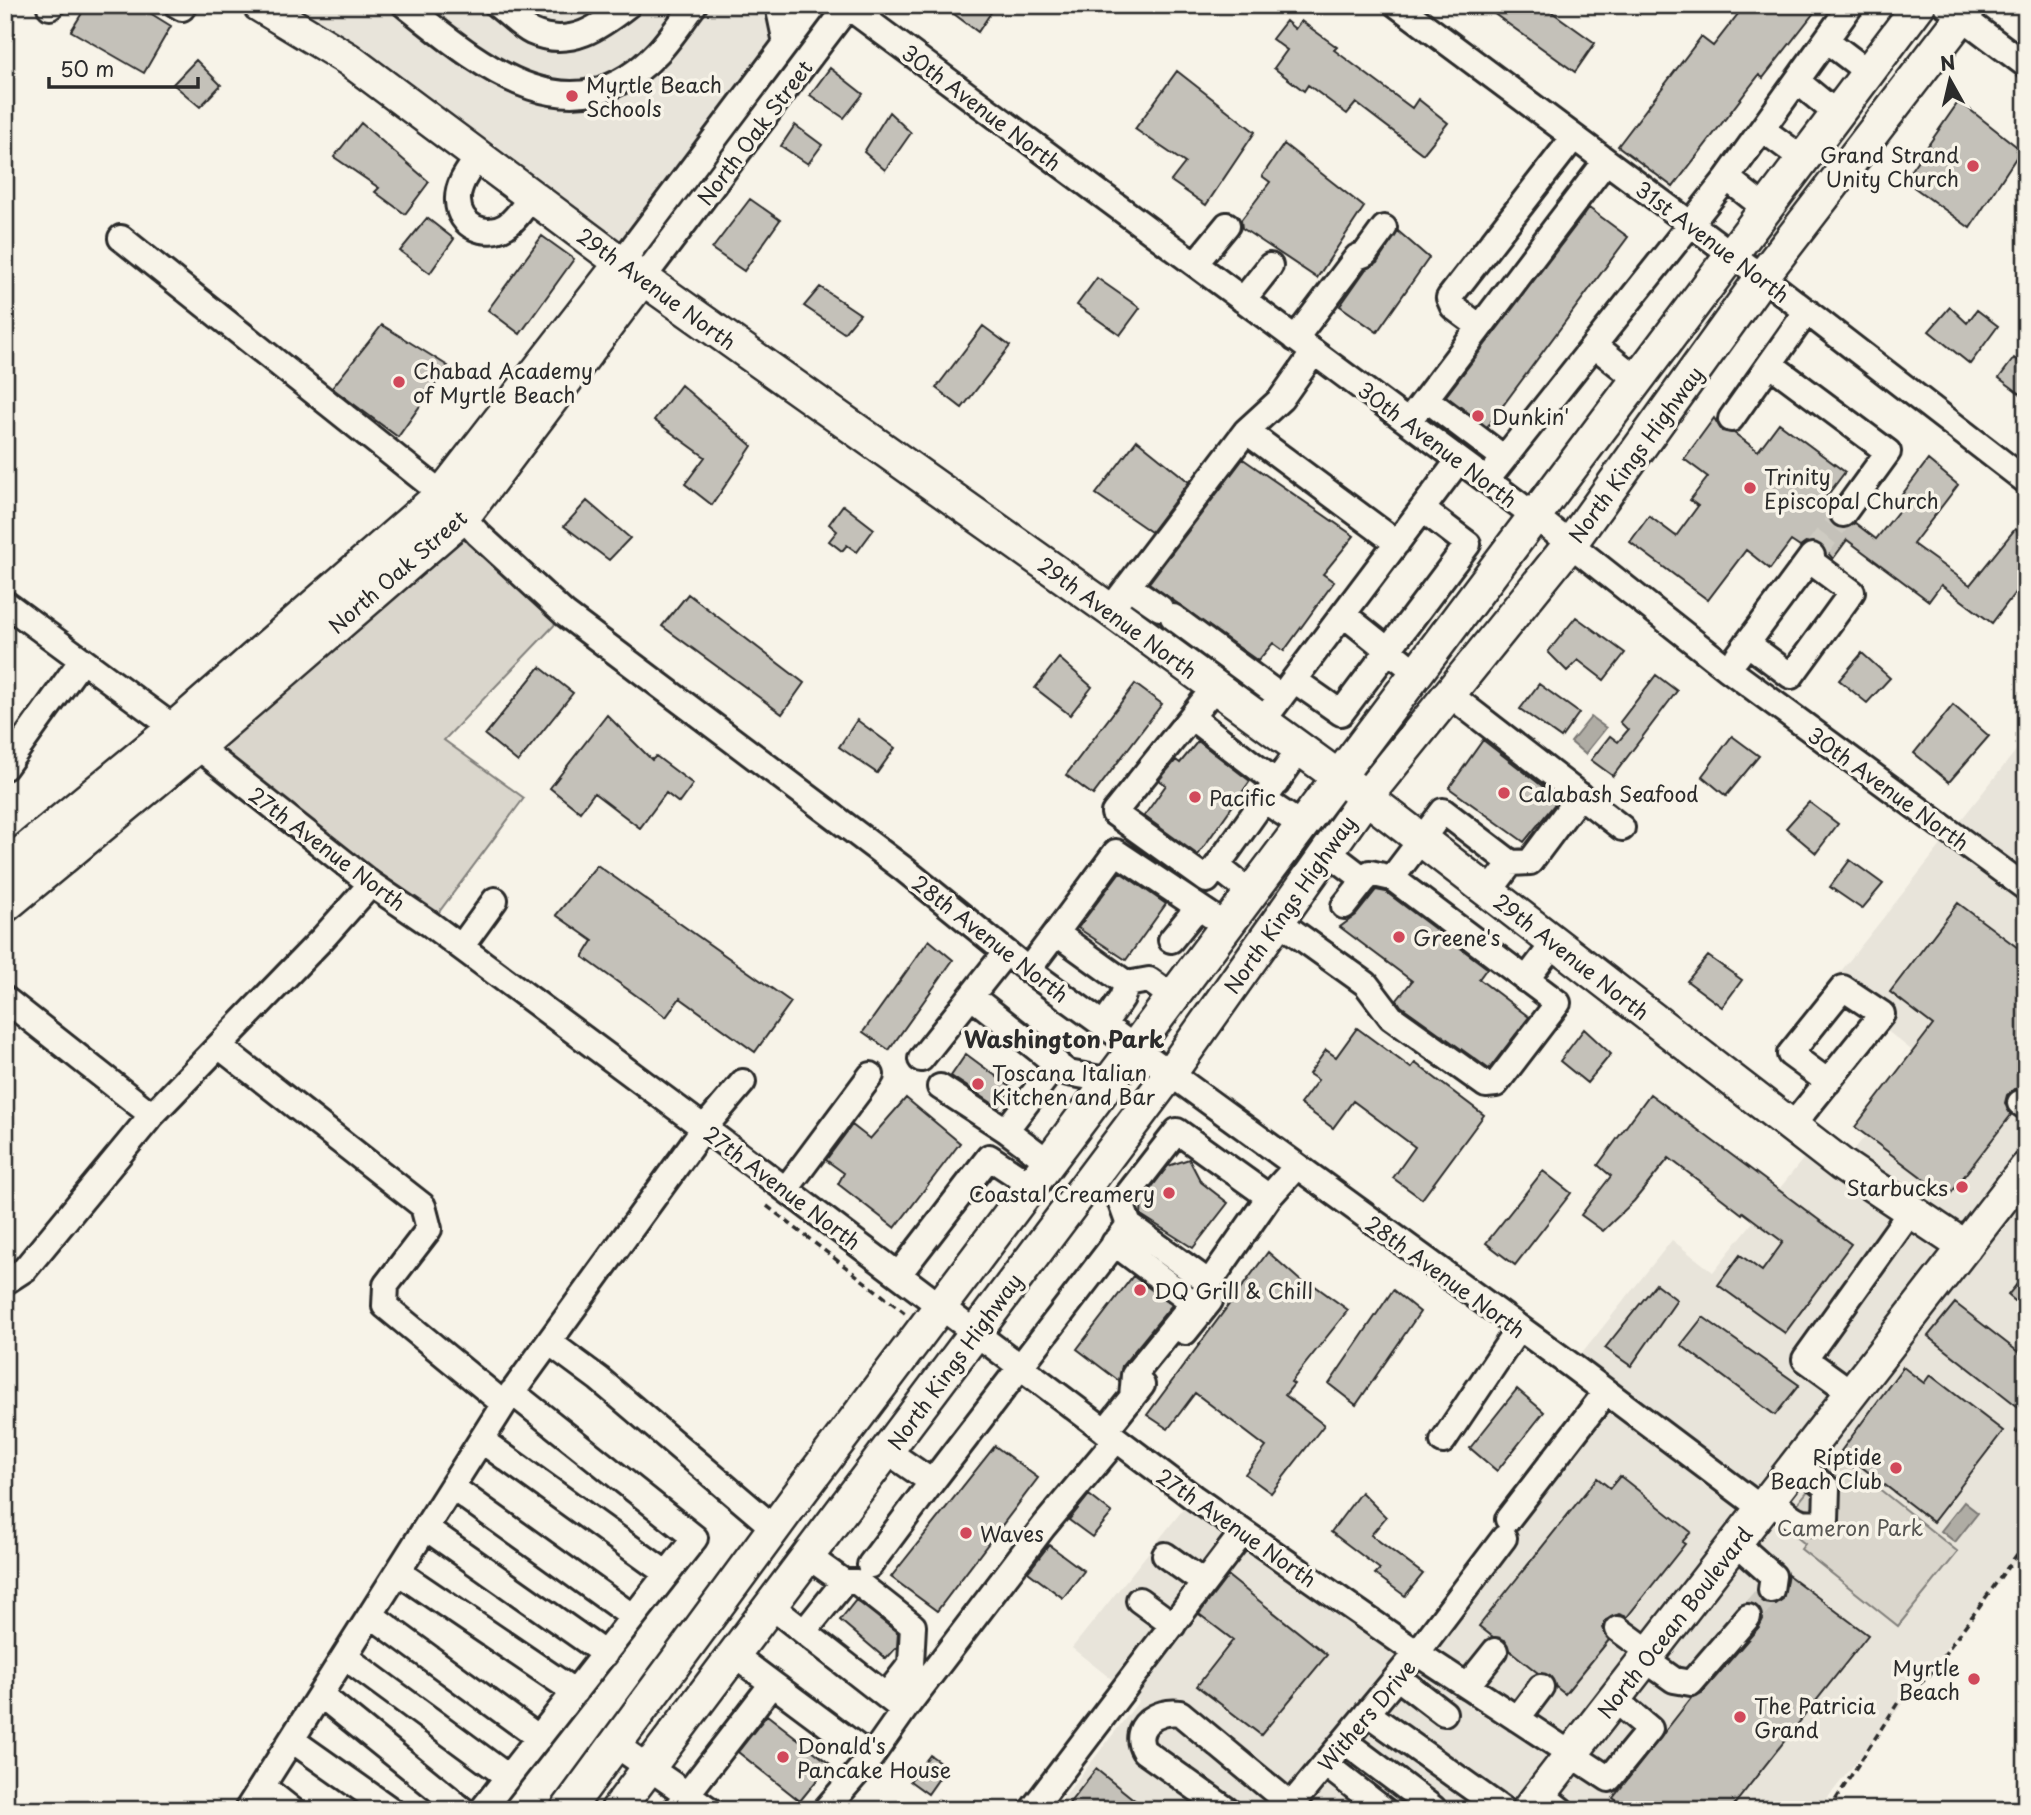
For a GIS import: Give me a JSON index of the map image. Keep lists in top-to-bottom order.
{
  "streets": {
    "main road": [
      "North Oak Street",
      "29th Avenue North",
      "North Kings Highway",
      "North Ocean Boulevard"
    ],
    "street": [
      "30th Avenue North",
      "31st Avenue North",
      "27th Avenue North",
      "28th Avenue North",
      "Withers Drive"
    ]
  },
  "crossings": [
    ["30th Avenue North", "North Oak Street"],
    ["30th Avenue North", "North Kings Highway"],
    ["North Oak Street", "29th Avenue North"],
    ["North Oak Street", "27th Avenue North"],
    ["North Oak Street", "28th Avenue North"],
    ["31st Avenue North", "North Kings Highway"],
    ["29th Avenue North", "North Kings Highway"],
    ["29th Avenue North", "North Ocean Boulevard"],
    ["North Kings Highway", "27th Avenue North"],
    ["North Kings Highway", "28th Avenue North"],
    ["27th Avenue North", "North Ocean Boulevard"],
    ["27th Avenue North", "Withers Drive"],
    ["28th Avenue North", "North Ocean Boulevard"],
    ["28th Avenue North", "Withers Drive"]
  ],
  "districts": ["Washington Park"],
  "parks": ["Cameron Park"],
  "places": [
    "Myrtle Beach Schools",
    "Grand Strand Unity Church",
    "Chabad Academy of Myrtle Beach",
    "Dunkin'",
    "Trinity Episcopal Church",
    "Calabash Seafood",
    "Pacific",
    "Greene's",
    "Toscana Italian Kitchen and Bar",
    "Starbucks",
    "Coastal Creamery",
    "DQ Grill & Chill",
    "Riptide Beach Club",
    "Waves",
    "Myrtle Beach",
    "The Patricia Grand",
    "Donald's Pancake House"
  ],
  "scale_bar": "50 m",
  "north": "top"
}
